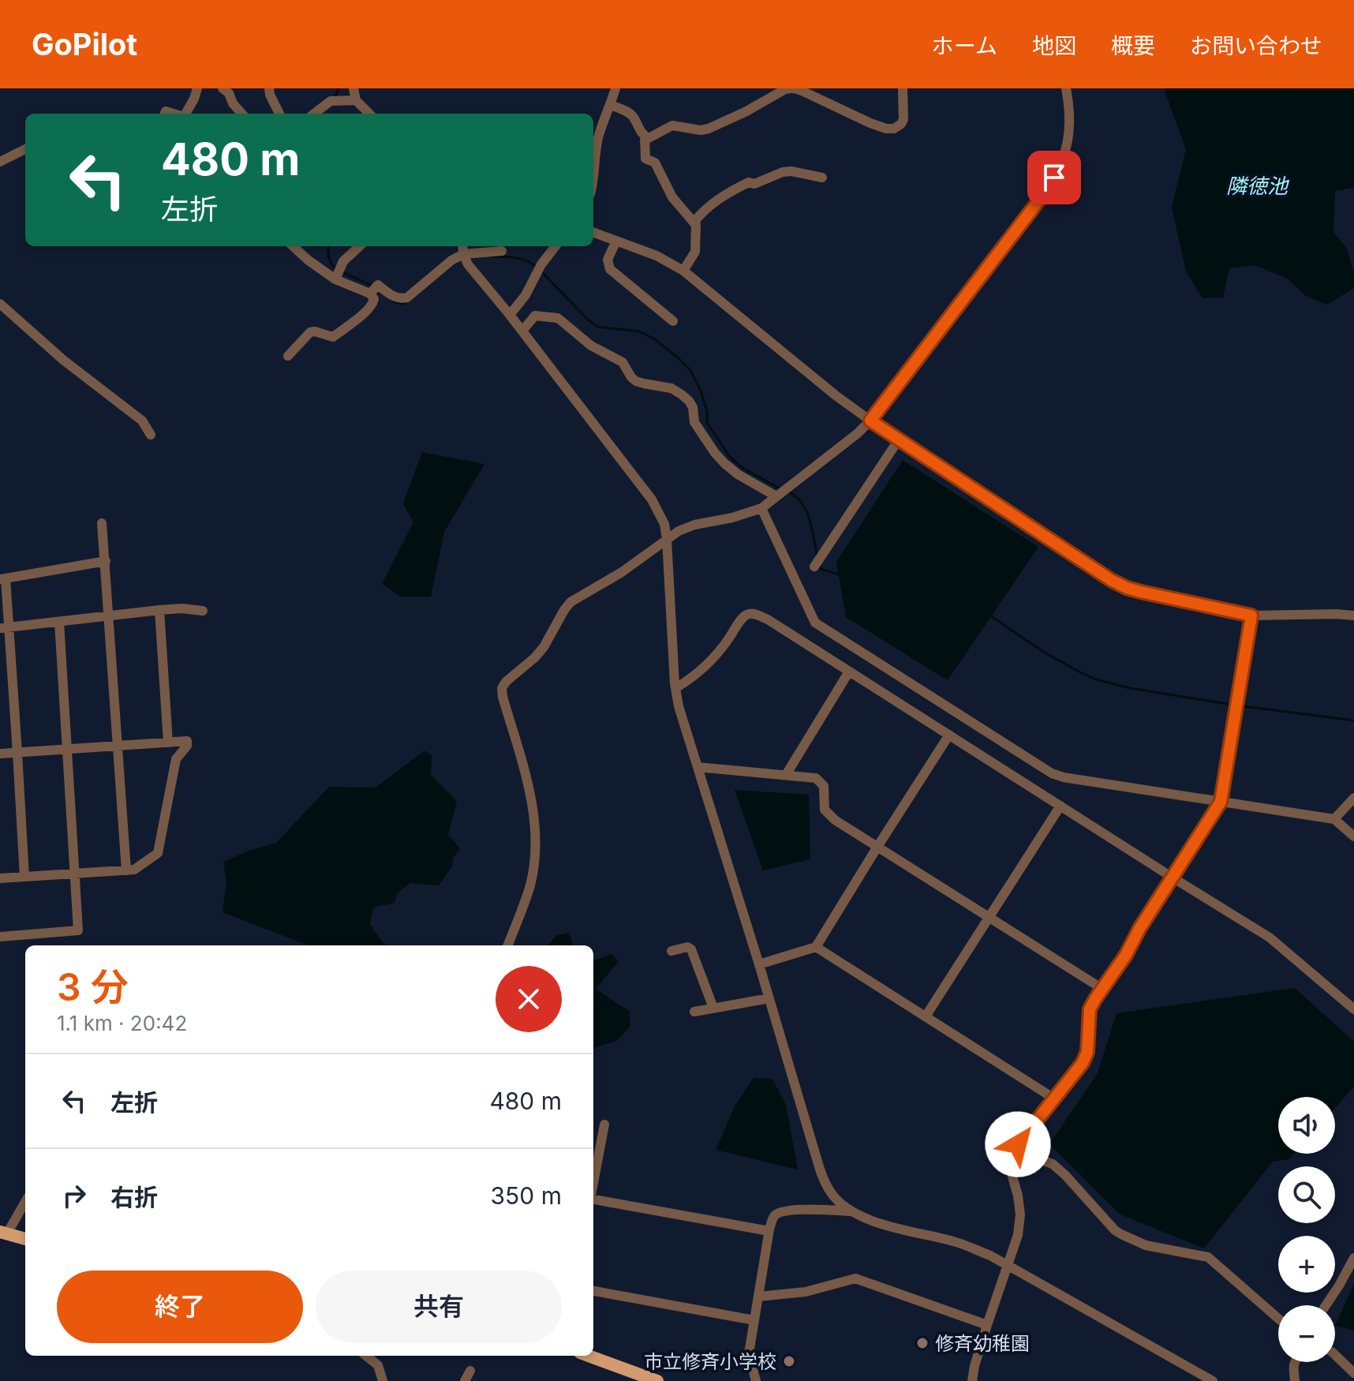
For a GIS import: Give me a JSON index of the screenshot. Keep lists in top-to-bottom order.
{
  "water": ["隣徳池"],
  "places": ["修斉幼稚園", "市立修斉小学校"],
  "page": {
    "header": "GoPilot",
    "nav": [
      "ホーム",
      "地図",
      "概要",
      "お問い合わせ"
    ],
    "turn": ["480 m", "左折"],
    "heading": ["3 分", "1.1 km · 20:42"],
    "list": [
      {
        "name": "左折",
        "value": "480 m"
      },
      {
        "name": "右折",
        "value": "350 m"
      }
    ],
    "map_buttons": ["+", "−"],
    "buttons": ["終了", "共有"]
  }
}
